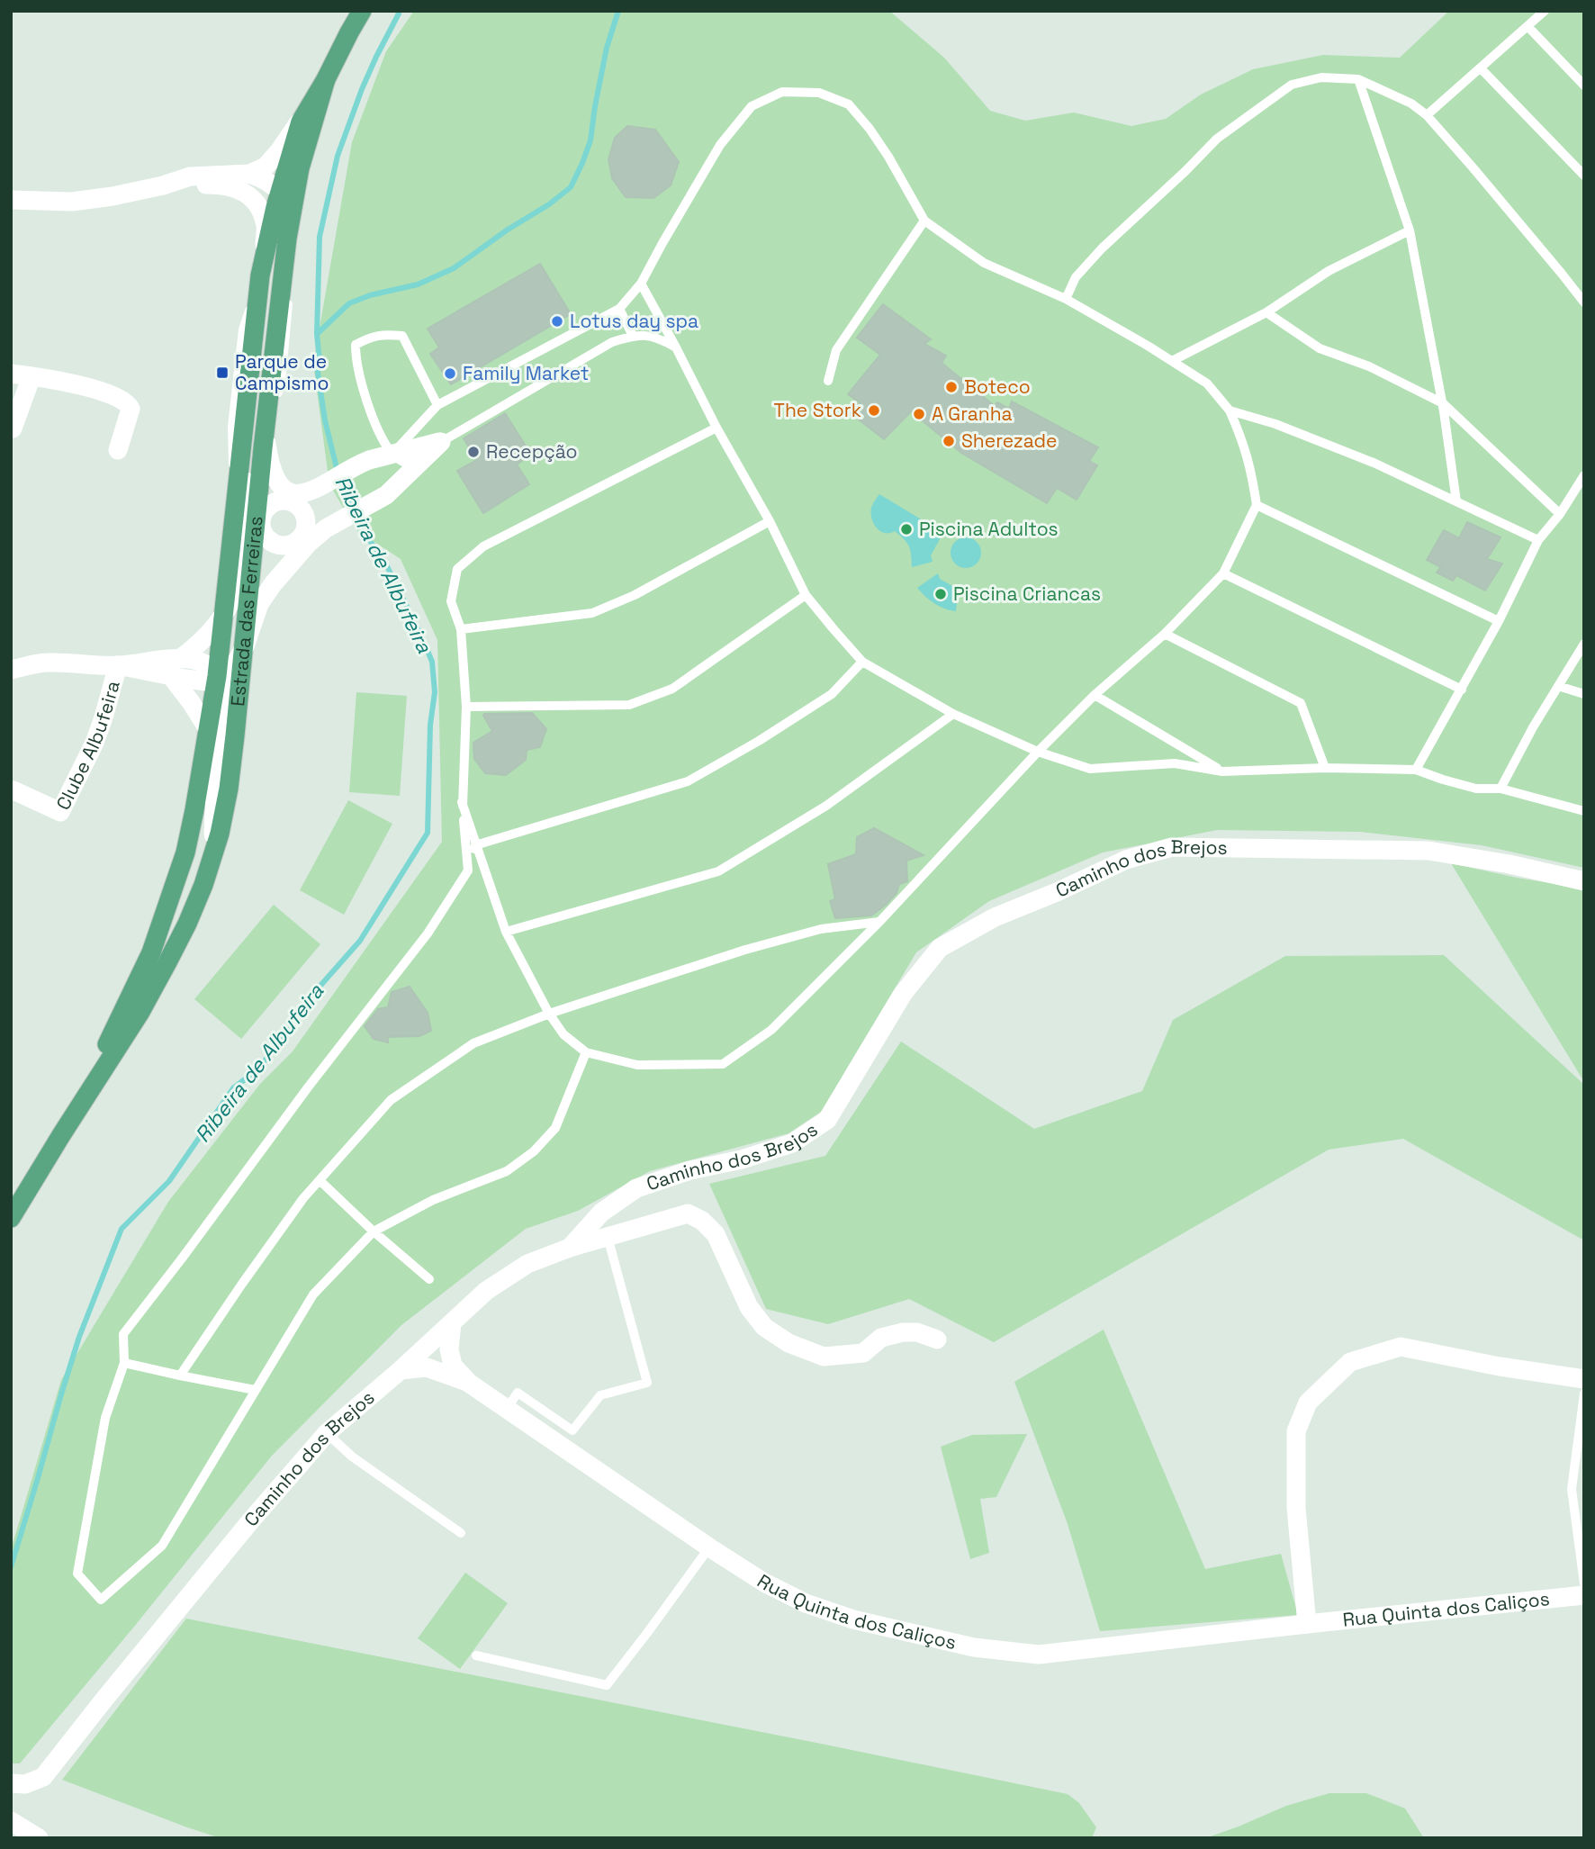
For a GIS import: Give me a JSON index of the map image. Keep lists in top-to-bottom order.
{
  "streets": {
    "main road": ["Estrada das Ferreiras"],
    "street": ["Clube Albufeira", "Caminho dos Brejos", "Rua Quinta dos Caliços"]
  },
  "water": ["Ribeira de Albufeira"],
  "places": {
    "other": [
      "Lotus day spa",
      "Family Market",
      "Boteco",
      "The Stork",
      "A Granha",
      "Sherezade",
      "Recepção",
      "Piscina Adultos",
      "Piscina Criancas"
    ],
    "transit": ["Parque de Campismo"]
  }
}
